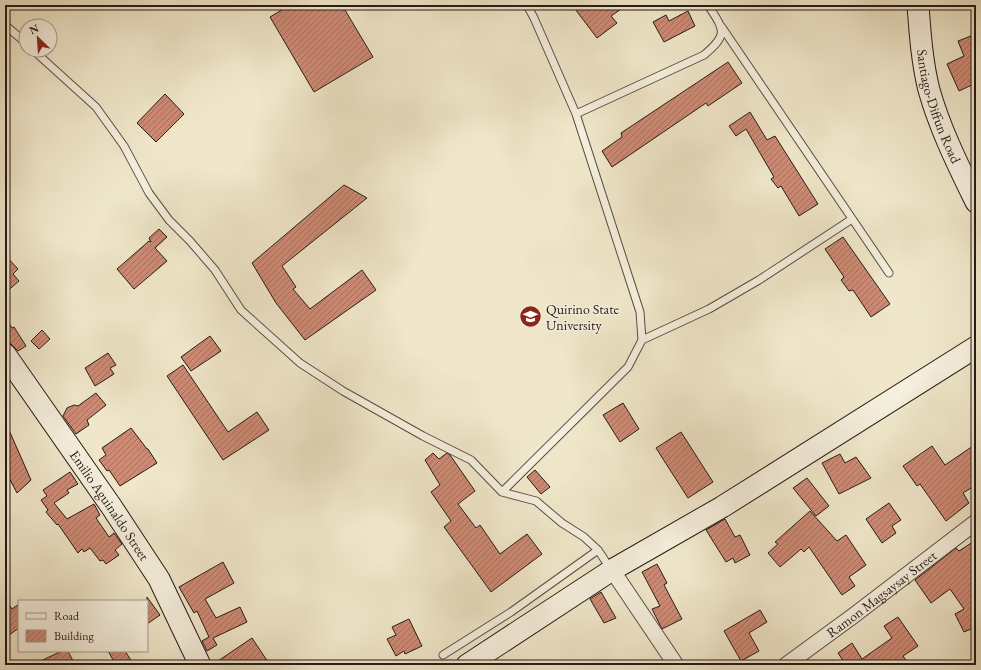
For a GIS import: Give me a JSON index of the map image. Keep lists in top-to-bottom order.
{
  "streets": {
    "street": ["Santiago-Diffun Road", "Emilio Aguinaldo Street", "Ramon Magsaysay Street"]
  },
  "places": {
    "school or university": ["Quirino State University"]
  },
  "legend": ["Road", "Building"],
  "north": "top left"
}
